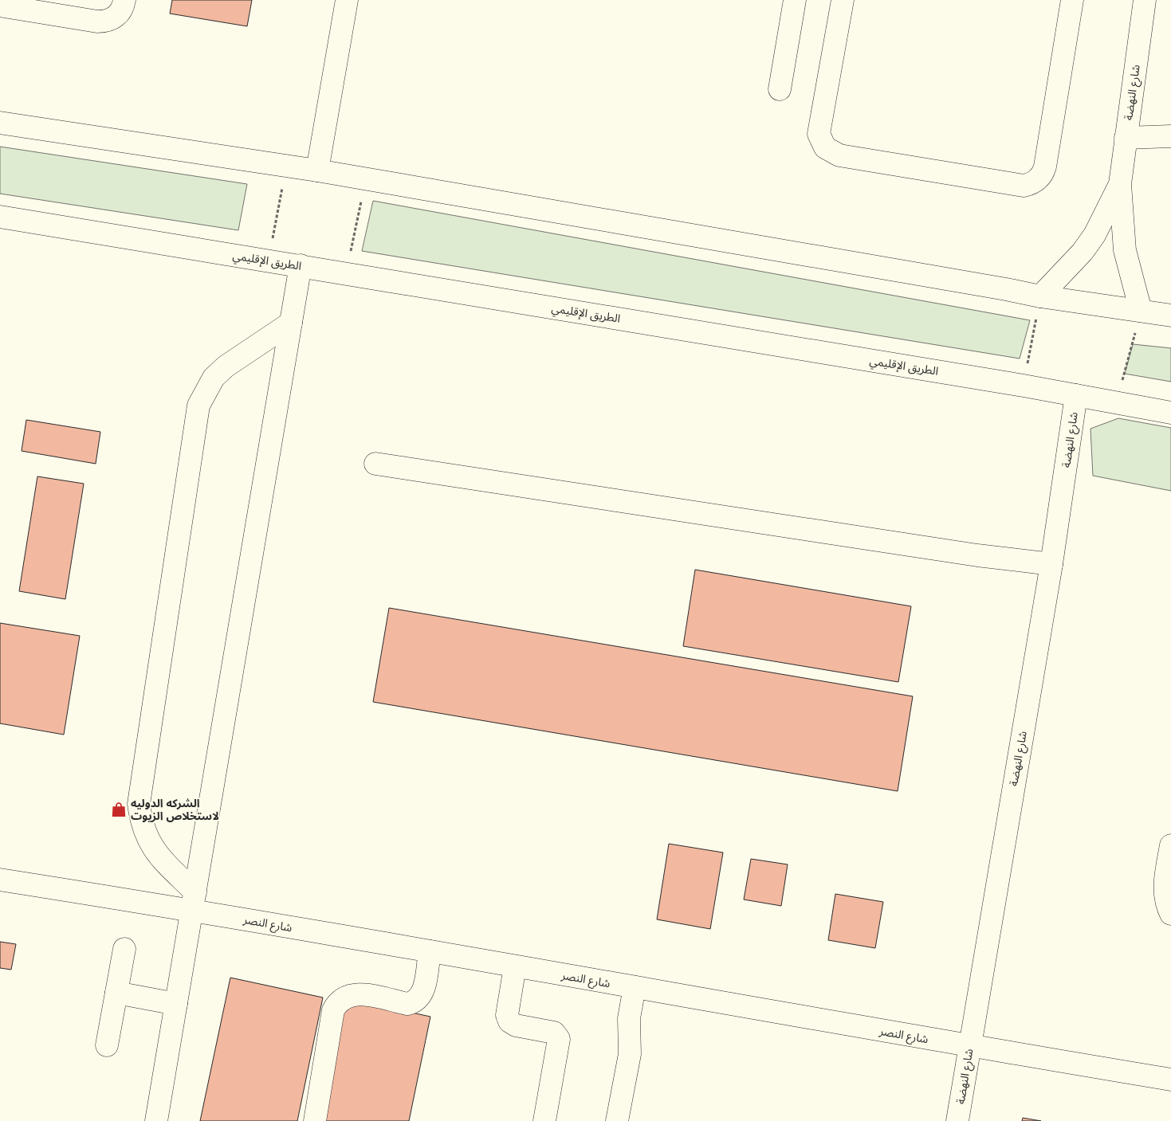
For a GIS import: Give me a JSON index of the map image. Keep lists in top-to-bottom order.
{
  "streets": {
    "main road": ["شارع النهضة", "الطريق الإقليمي", "شارع النصر"]
  },
  "crossings": [
    ["شارع النهضة", "الطريق الإقليمي"],
    ["شارع النهضة", "شارع النصر"]
  ],
  "places": {
    "shop": ["الشركه الدوليه لاستخلاص الزيوت"]
  }
}
